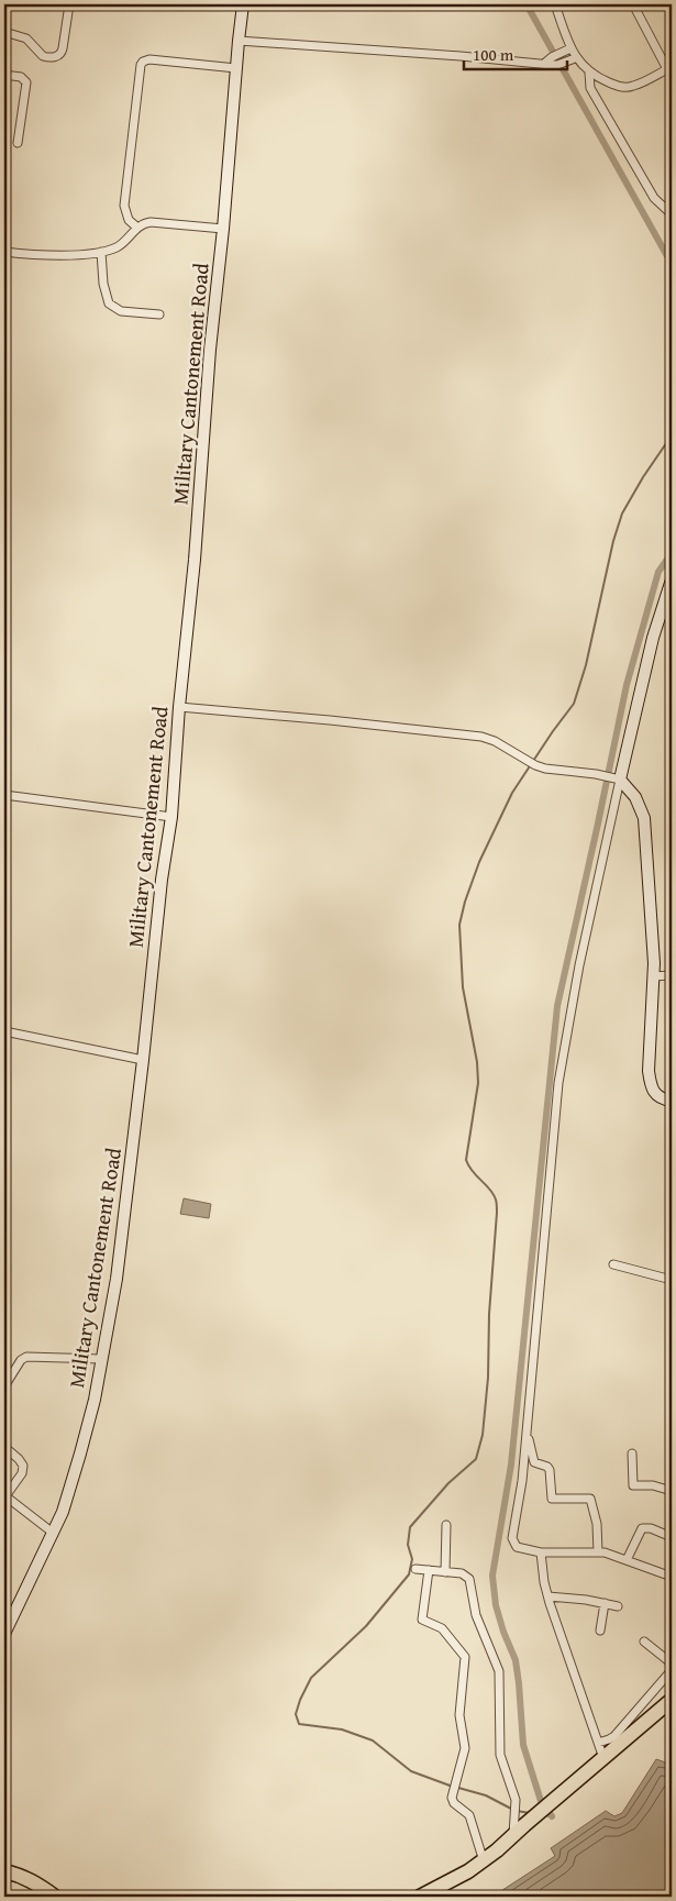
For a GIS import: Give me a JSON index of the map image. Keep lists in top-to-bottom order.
{
  "streets": {
    "street": ["Military Cantonement Road"]
  },
  "scale_bar": "100 m"
}
